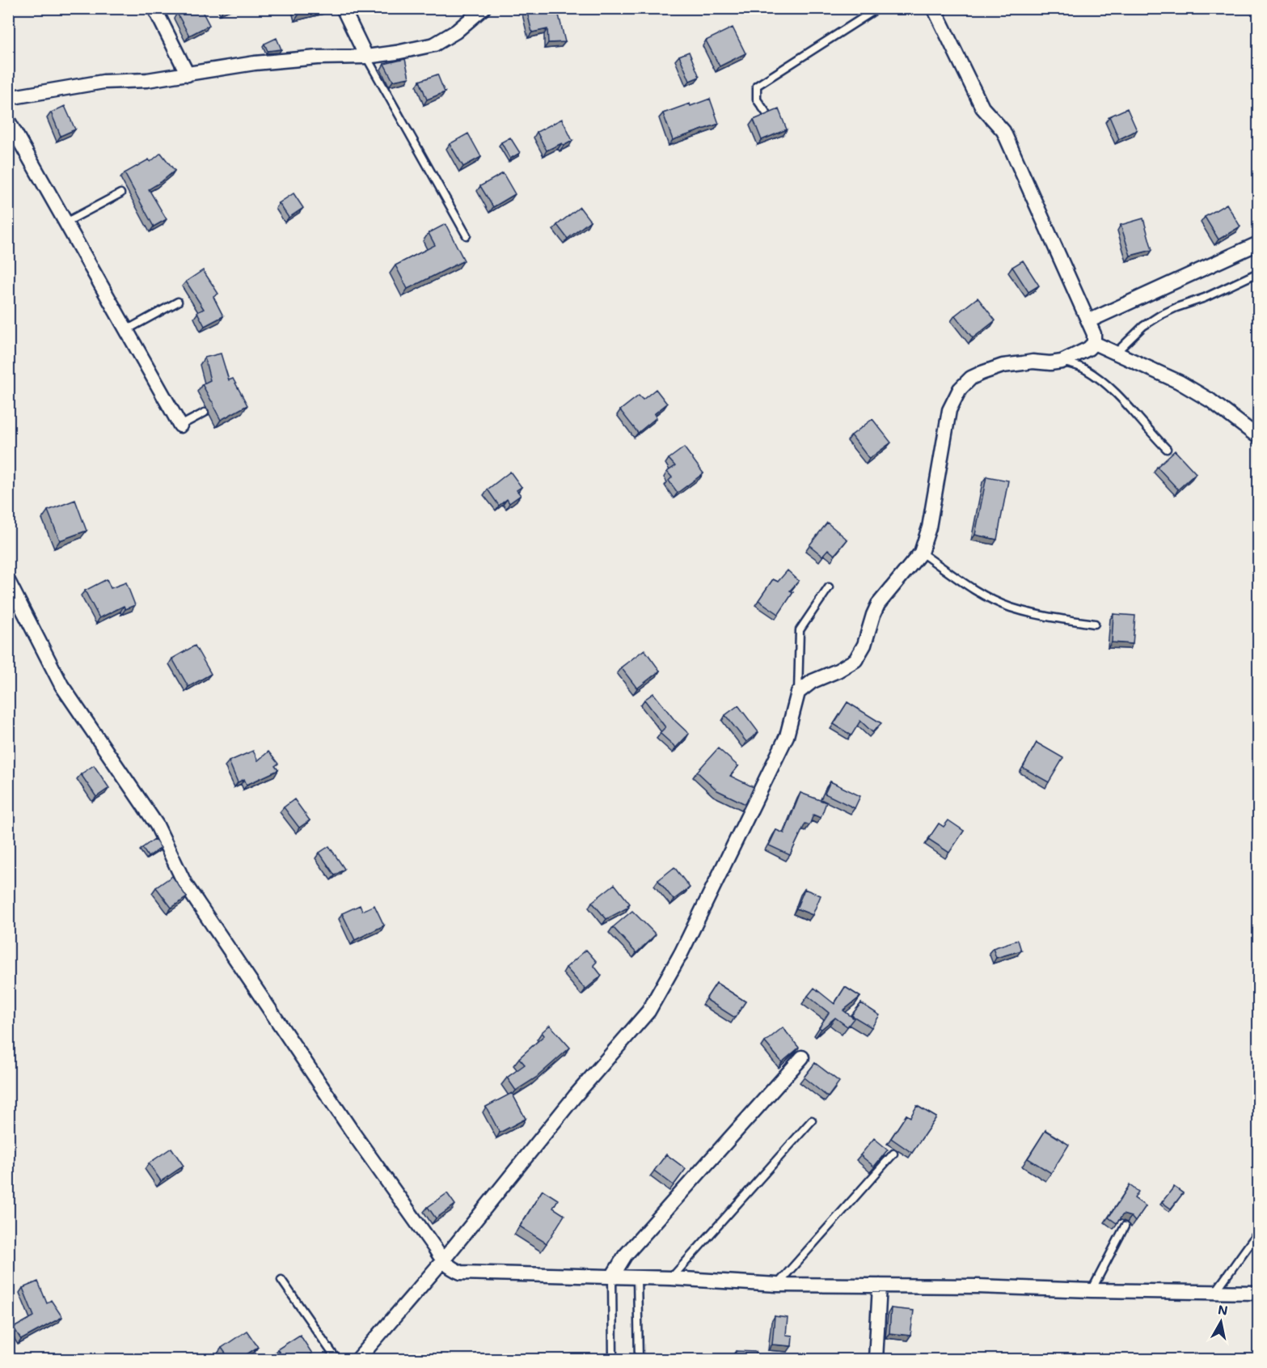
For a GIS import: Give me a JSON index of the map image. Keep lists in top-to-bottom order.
{
  "north": "top"
}
